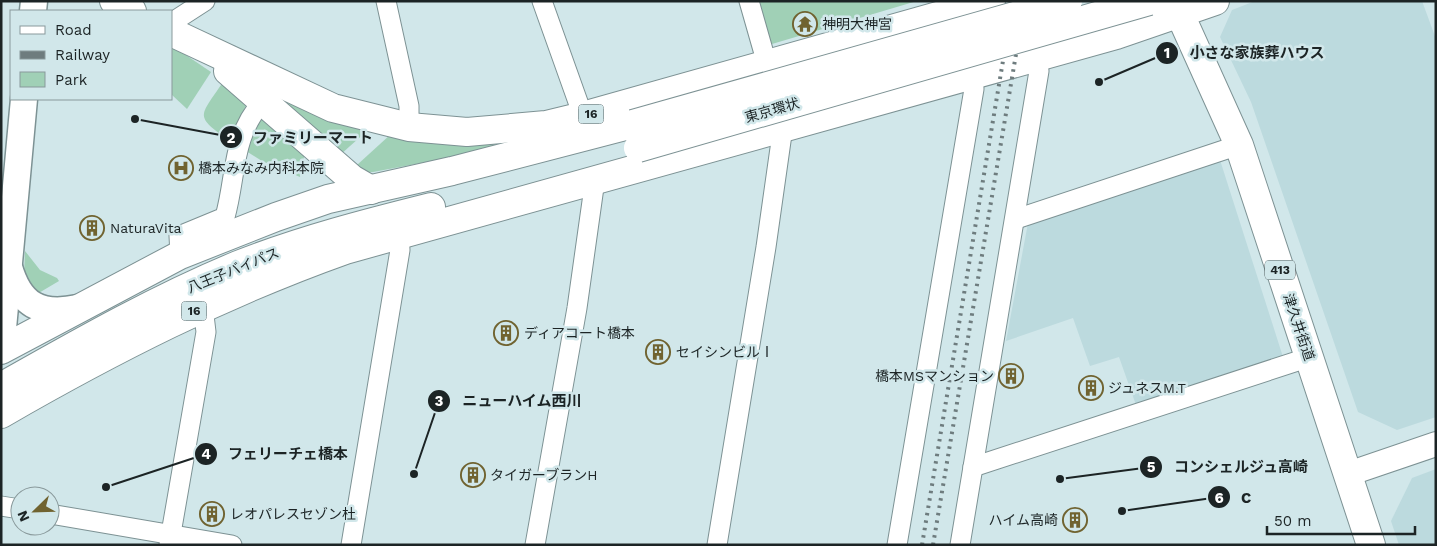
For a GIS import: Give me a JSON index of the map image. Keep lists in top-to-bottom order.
{
  "streets": {
    "highway": [
      "東京環状",
      "16",
      "八王子バイパス",
      "413",
      "津久井街道"
    ]
  },
  "crossings": [
    ["東京環状", "16"],
    ["東京環状", "八王子バイパス"],
    ["16", "八王子バイパス"],
    ["16", "津久井街道"]
  ],
  "places": {
    "temple": ["神明大神宮"],
    "other": [
      "小さな家族葬ハウス",
      "ファミリーマート",
      "ニューハイム西川",
      "コンシェルジュ高崎",
      "フェリーチェ橋本",
      "C"
    ],
    "hospital": ["橋本みなみ内科本院"],
    "building": [
      "NaturaVita",
      "ディアコート橋本",
      "セイシンビルⅠ",
      "橋本MSマンション",
      "ジュネスM.T",
      "タイガーブランH",
      "レオパレスセゾン杜",
      "ハイム高崎"
    ]
  },
  "legend": ["Road", "Railway", "Park"],
  "scale_bar": "50 m",
  "north": "bottom left"
}
